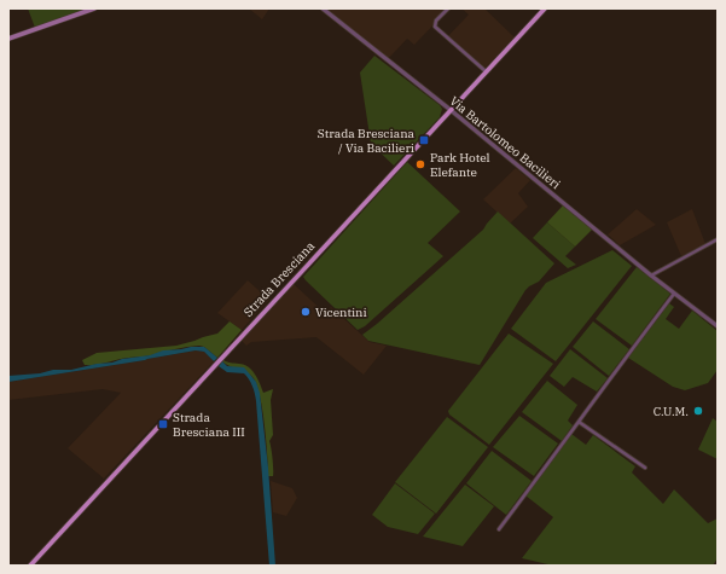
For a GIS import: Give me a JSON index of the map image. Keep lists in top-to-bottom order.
{
  "streets": {
    "main road": ["Strada Bresciana"],
    "street": ["Via Bartolomeo Bacilieri"]
  },
  "crossings": [
    ["Via Bartolomeo Bacilieri", "Strada Bresciana"]
  ],
  "places": {
    "transit": ["Strada Bresciana / Via Bacilieri", "Strada Bresciana III"],
    "other": ["Park Hotel Elefante", "Vicentini", "C.U.M."]
  }
}
